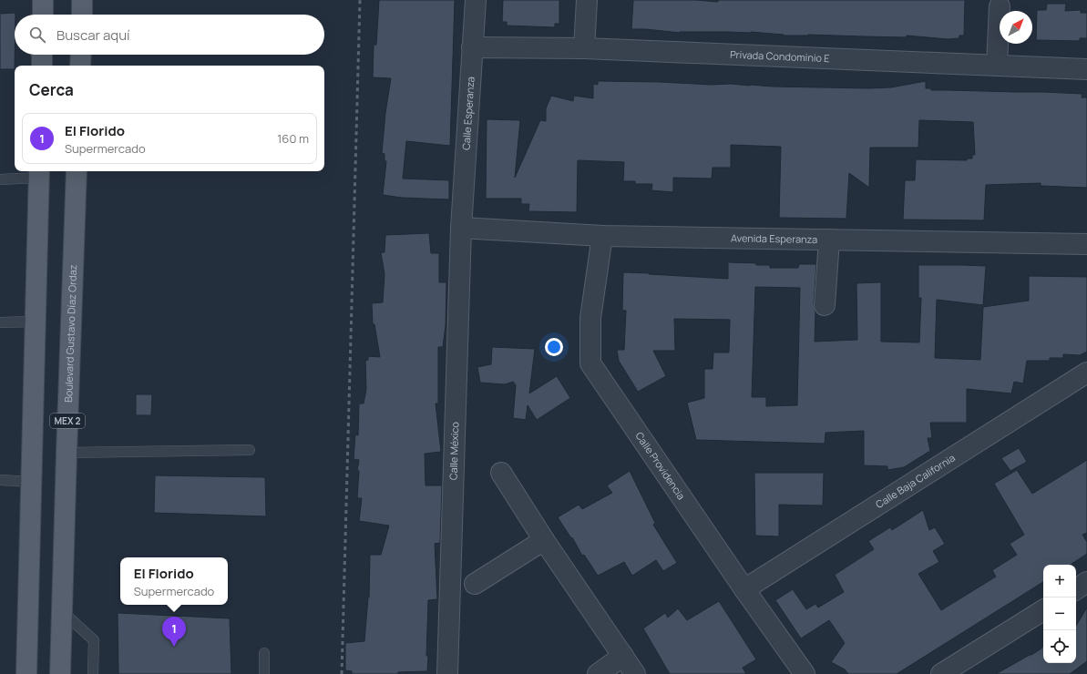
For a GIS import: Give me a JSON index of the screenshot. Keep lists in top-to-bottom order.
{
  "streets": {
    "main road": ["Boulevard Gustavo Díaz Ordaz", "MEX 2"],
    "street": [
      "Privada Condominio E",
      "Calle Esperanza",
      "Avenida Esperanza",
      "Calle México",
      "Calle Providencia",
      "Calle Baja California"
    ]
  },
  "crossings": [
    ["Privada Condominio E", "Calle Esperanza"],
    ["Calle Esperanza", "Avenida Esperanza"],
    ["Calle Esperanza", "Calle México"],
    ["Avenida Esperanza", "Calle México"],
    ["Avenida Esperanza", "Calle Providencia"],
    ["Calle Providencia", "Calle Baja California"]
  ],
  "north": "top right",
  "page": {
    "search": "Buscar aquí",
    "heading": "Cerca",
    "list": [
      {
        "mark": "1",
        "name": "El Florido",
        "note": "Supermercado",
        "value": "160 m"
      }
    ],
    "popup": ["El Florido", "Supermercado"],
    "map_buttons": ["+", "−"],
    "pins": "1"
  }
}
